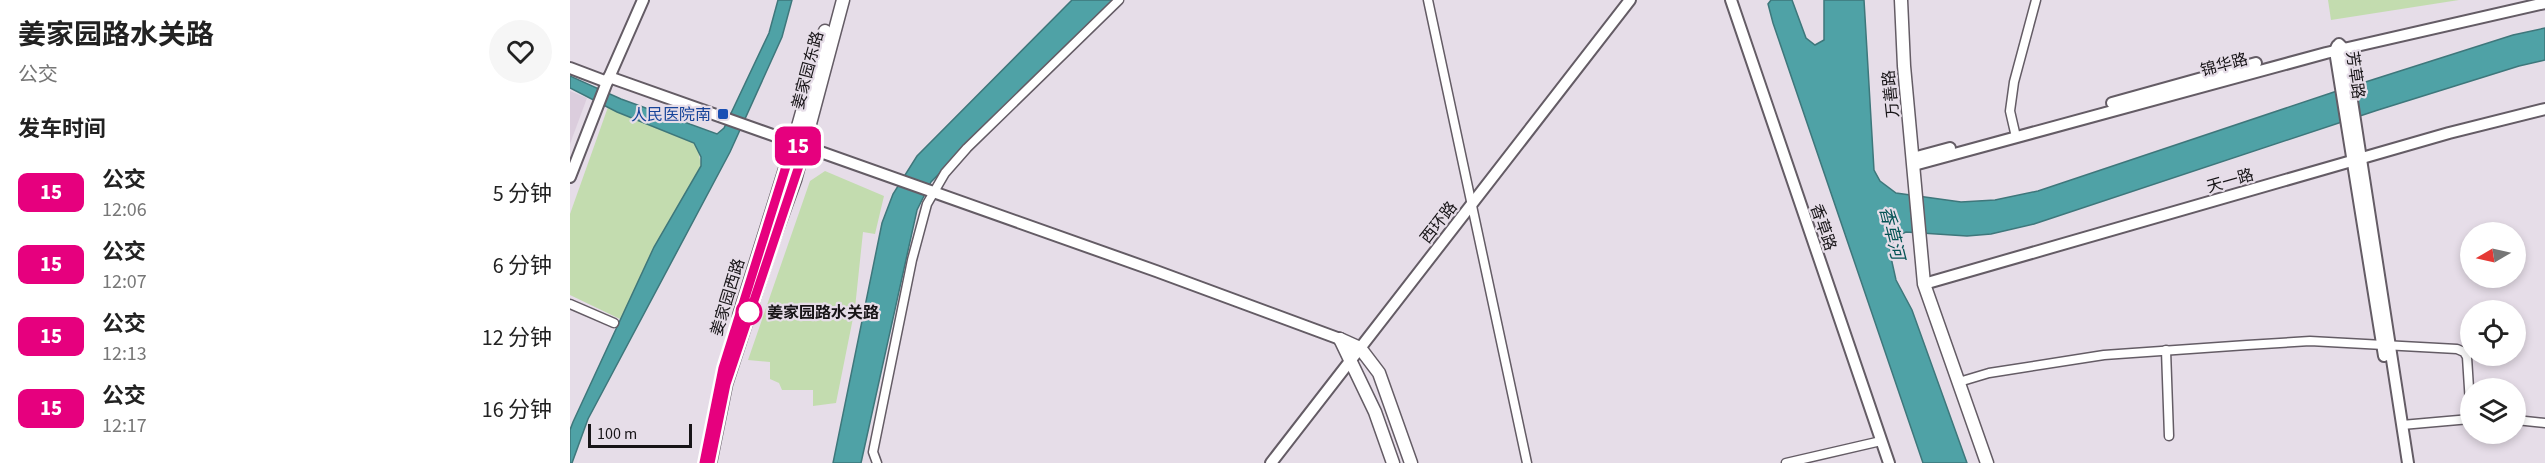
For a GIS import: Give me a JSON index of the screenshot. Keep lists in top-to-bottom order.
{
  "streets": {
    "main road": ["姜家园东路", "万善路", "姜家园西路"],
    "street": [
      "锦华路",
      "芳草路",
      "天一路",
      "西环路",
      "香草路"
    ]
  },
  "crossings": [
    ["锦华路", "芳草路"],
    ["锦华路", "万善路"],
    ["姜家园东路", "姜家园西路"],
    ["芳草路", "天一路"],
    ["万善路", "天一路"]
  ],
  "water": ["香草河"],
  "places": {
    "transit": ["人民医院南"],
    "other": ["姜家园路水关路"]
  },
  "lines": ["bus line 15"],
  "scale_bar": "100 m",
  "north": "left",
  "page": {
    "heading": [
      ["姜家园路水关路", "公交"],
      "发车时间"
    ],
    "on_map": "15",
    "list": [
      {
        "mark": "15",
        "name": "公交",
        "note": "12:06",
        "value": "5 分钟"
      },
      {
        "mark": "15",
        "name": "公交",
        "note": "12:07",
        "value": "6 分钟"
      },
      {
        "mark": "15",
        "name": "公交",
        "note": "12:13",
        "value": "12 分钟"
      },
      {
        "mark": "15",
        "name": "公交",
        "note": "12:17",
        "value": "16 分钟"
      }
    ],
    "scale": "100 m"
  }
}
